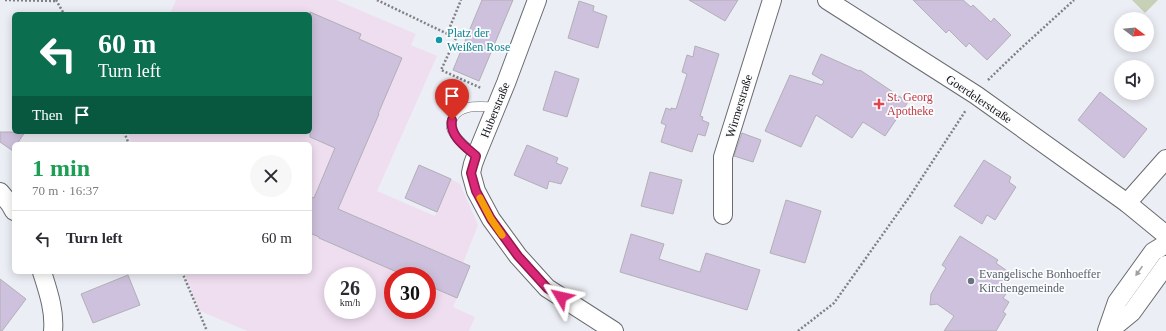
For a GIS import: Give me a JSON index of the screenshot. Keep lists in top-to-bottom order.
{
  "streets": {
    "street": ["Goerdelerstraße", "Wirmerstraße", "Huberstraße"]
  },
  "places": {
    "other": ["Platz der Weißen Rose", "Evangelische Bonhoeffer Kirchengemeinde"],
    "health": ["St. Georg Apotheke"]
  },
  "north": "right",
  "page": {
    "turn": ["60 m", "Turn left"],
    "then": "Then",
    "heading": ["1 min", "70 m · 16:37"],
    "list": [
      {
        "name": "Turn left",
        "value": "60 m"
      }
    ],
    "speed": "26 km/h",
    "limit": "30"
  }
}
